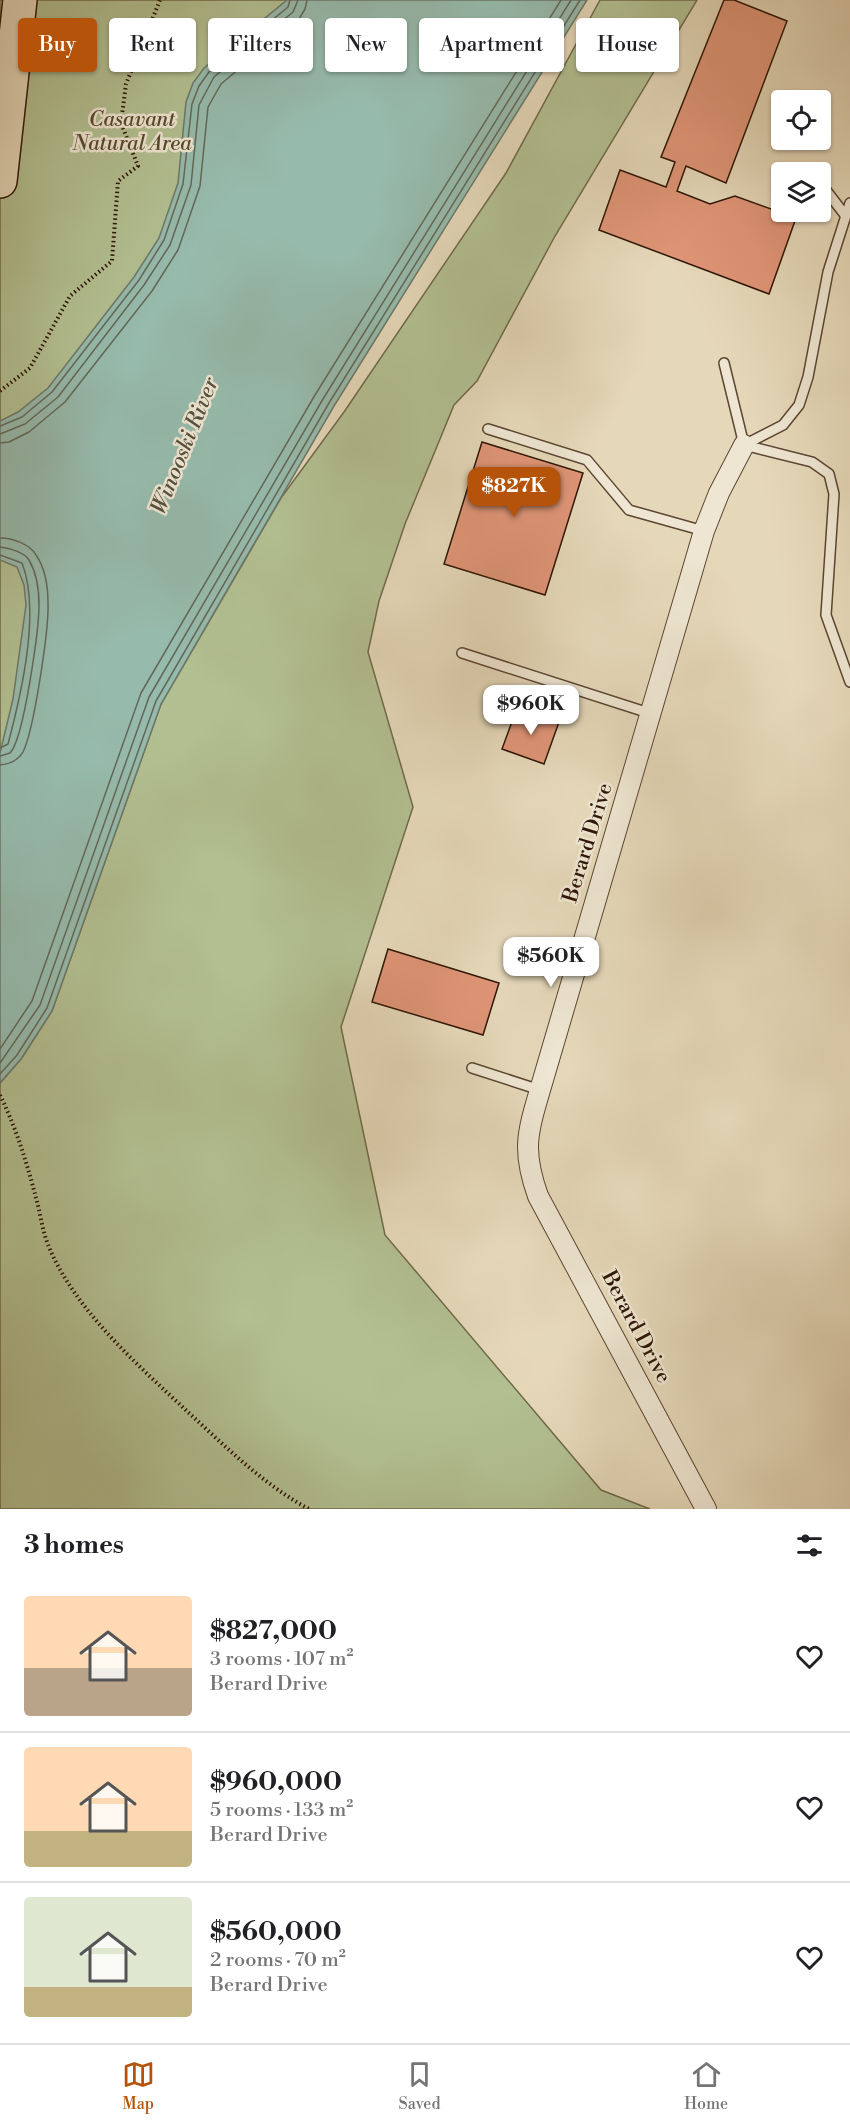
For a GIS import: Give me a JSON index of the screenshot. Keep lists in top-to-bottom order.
{
  "streets": {
    "street": ["Berard Drive"]
  },
  "water": ["Winooski River"],
  "parks": ["Casavant Natural Area"],
  "page": {
    "chip": [
      "Buy",
      "Rent",
      "Filters",
      "New",
      "Apartment",
      "House"
    ],
    "price": ["$827K", "$960K", "$560K"],
    "heading": "3 homes",
    "list": [
      {
        "name": "$827,000",
        "note": "3 rooms · 107 m² · Berard Drive"
      },
      {
        "name": "$960,000",
        "note": "5 rooms · 133 m² · Berard Drive"
      },
      {
        "name": "$560,000",
        "note": "2 rooms · 70 m² · Berard Drive"
      }
    ],
    "tabs": ["Map", "Saved", "Home"]
  }
}
